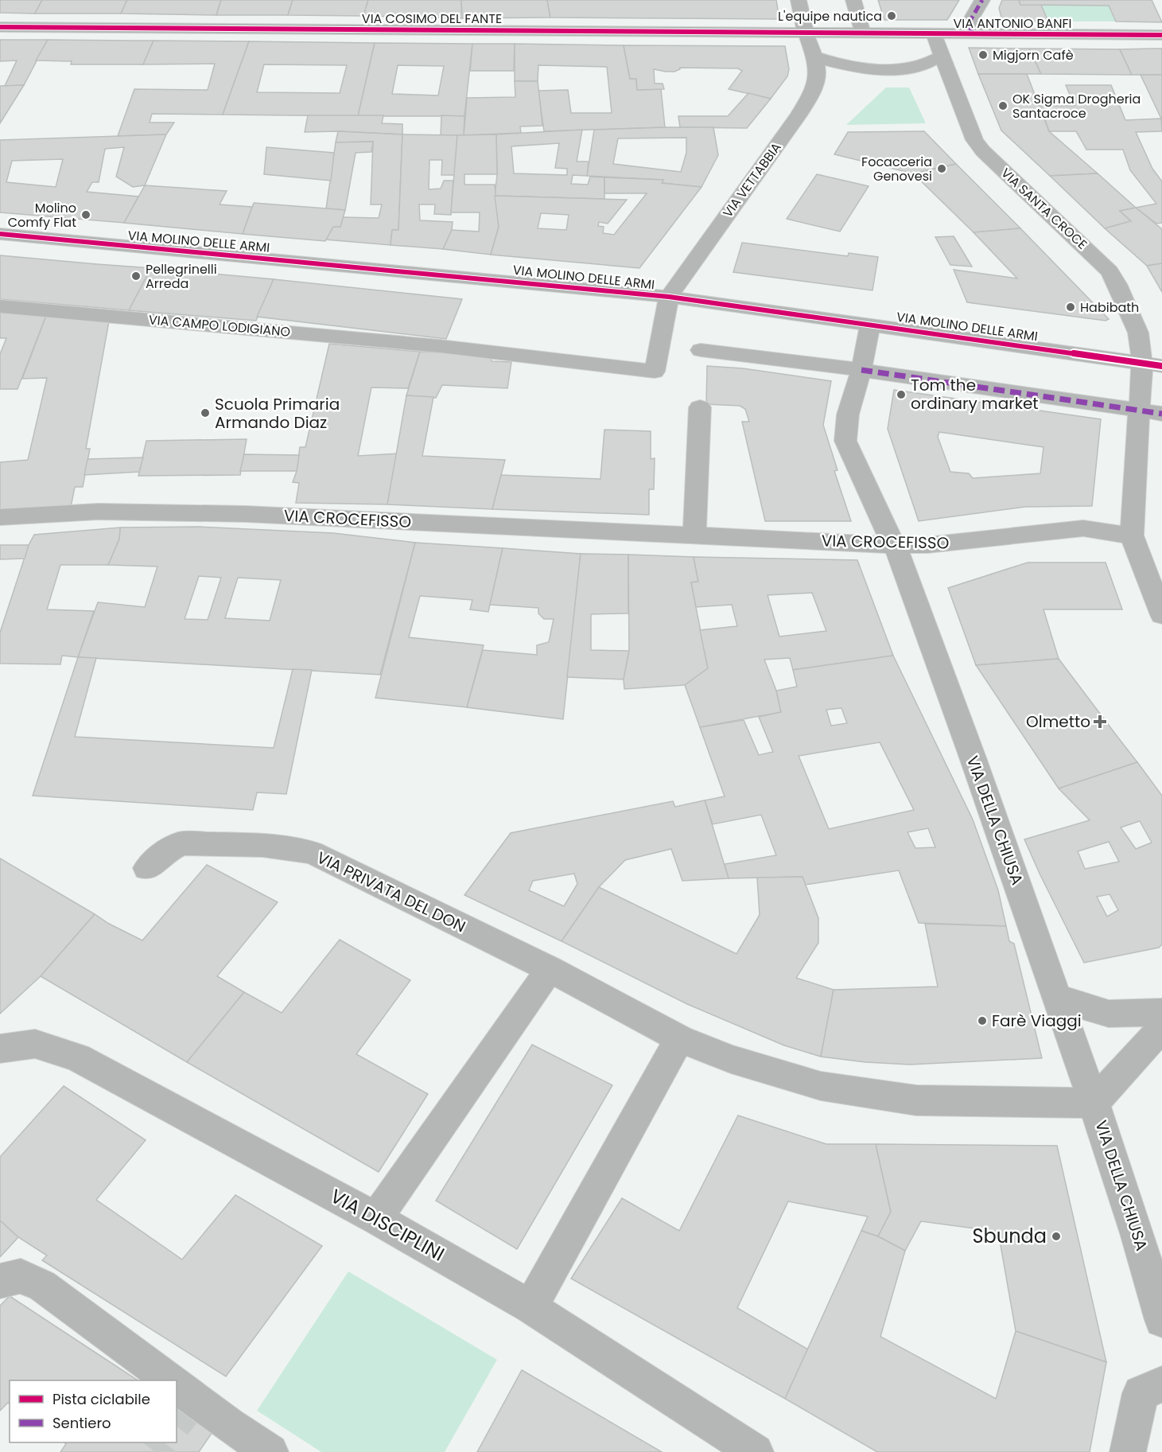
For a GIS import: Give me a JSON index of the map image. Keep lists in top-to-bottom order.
{
  "streets": {
    "street": [
      "VIA COSIMO DEL FANTE",
      "VIA ANTONIO BANFI",
      "VIA VETTABBIA",
      "VIA SANTA CROCE",
      "VIA MOLINO DELLE ARMI",
      "VIA CAMPO LODIGIANO",
      "VIA CROCEFISSO",
      "VIA DELLA CHIUSA",
      "VIA PRIVATA DEL DON",
      "VIA DISCIPLINI"
    ]
  },
  "crossings": [
    ["VIA COSIMO DEL FANTE", "VIA ANTONIO BANFI"],
    ["VIA COSIMO DEL FANTE", "VIA VETTABBIA"],
    ["VIA ANTONIO BANFI", "VIA SANTA CROCE"],
    ["VIA VETTABBIA", "VIA MOLINO DELLE ARMI"],
    ["VIA VETTABBIA", "VIA CAMPO LODIGIANO"],
    ["VIA SANTA CROCE", "VIA MOLINO DELLE ARMI"],
    ["VIA SANTA CROCE", "VIA CROCEFISSO"],
    ["VIA MOLINO DELLE ARMI", "VIA CAMPO LODIGIANO"],
    ["VIA MOLINO DELLE ARMI", "VIA DELLA CHIUSA"],
    ["VIA CROCEFISSO", "VIA DELLA CHIUSA"],
    ["VIA DELLA CHIUSA", "VIA PRIVATA DEL DON"]
  ],
  "places": {
    "other": [
      "L'equipe nautica",
      "Migjorn Cafè",
      "OK Sigma Drogheria Santacroce",
      "Focacceria Genovesi",
      "Molino Comfy Flat",
      "Pellegrinelli Arreda",
      "Habibath",
      "Tom the ordinary market",
      "Scuola Primaria Armando Diaz",
      "Farè Viaggi",
      "Sbunda"
    ],
    "health": ["Olmetto"]
  },
  "legend": ["Pista ciclabile", "Sentiero"]
}
